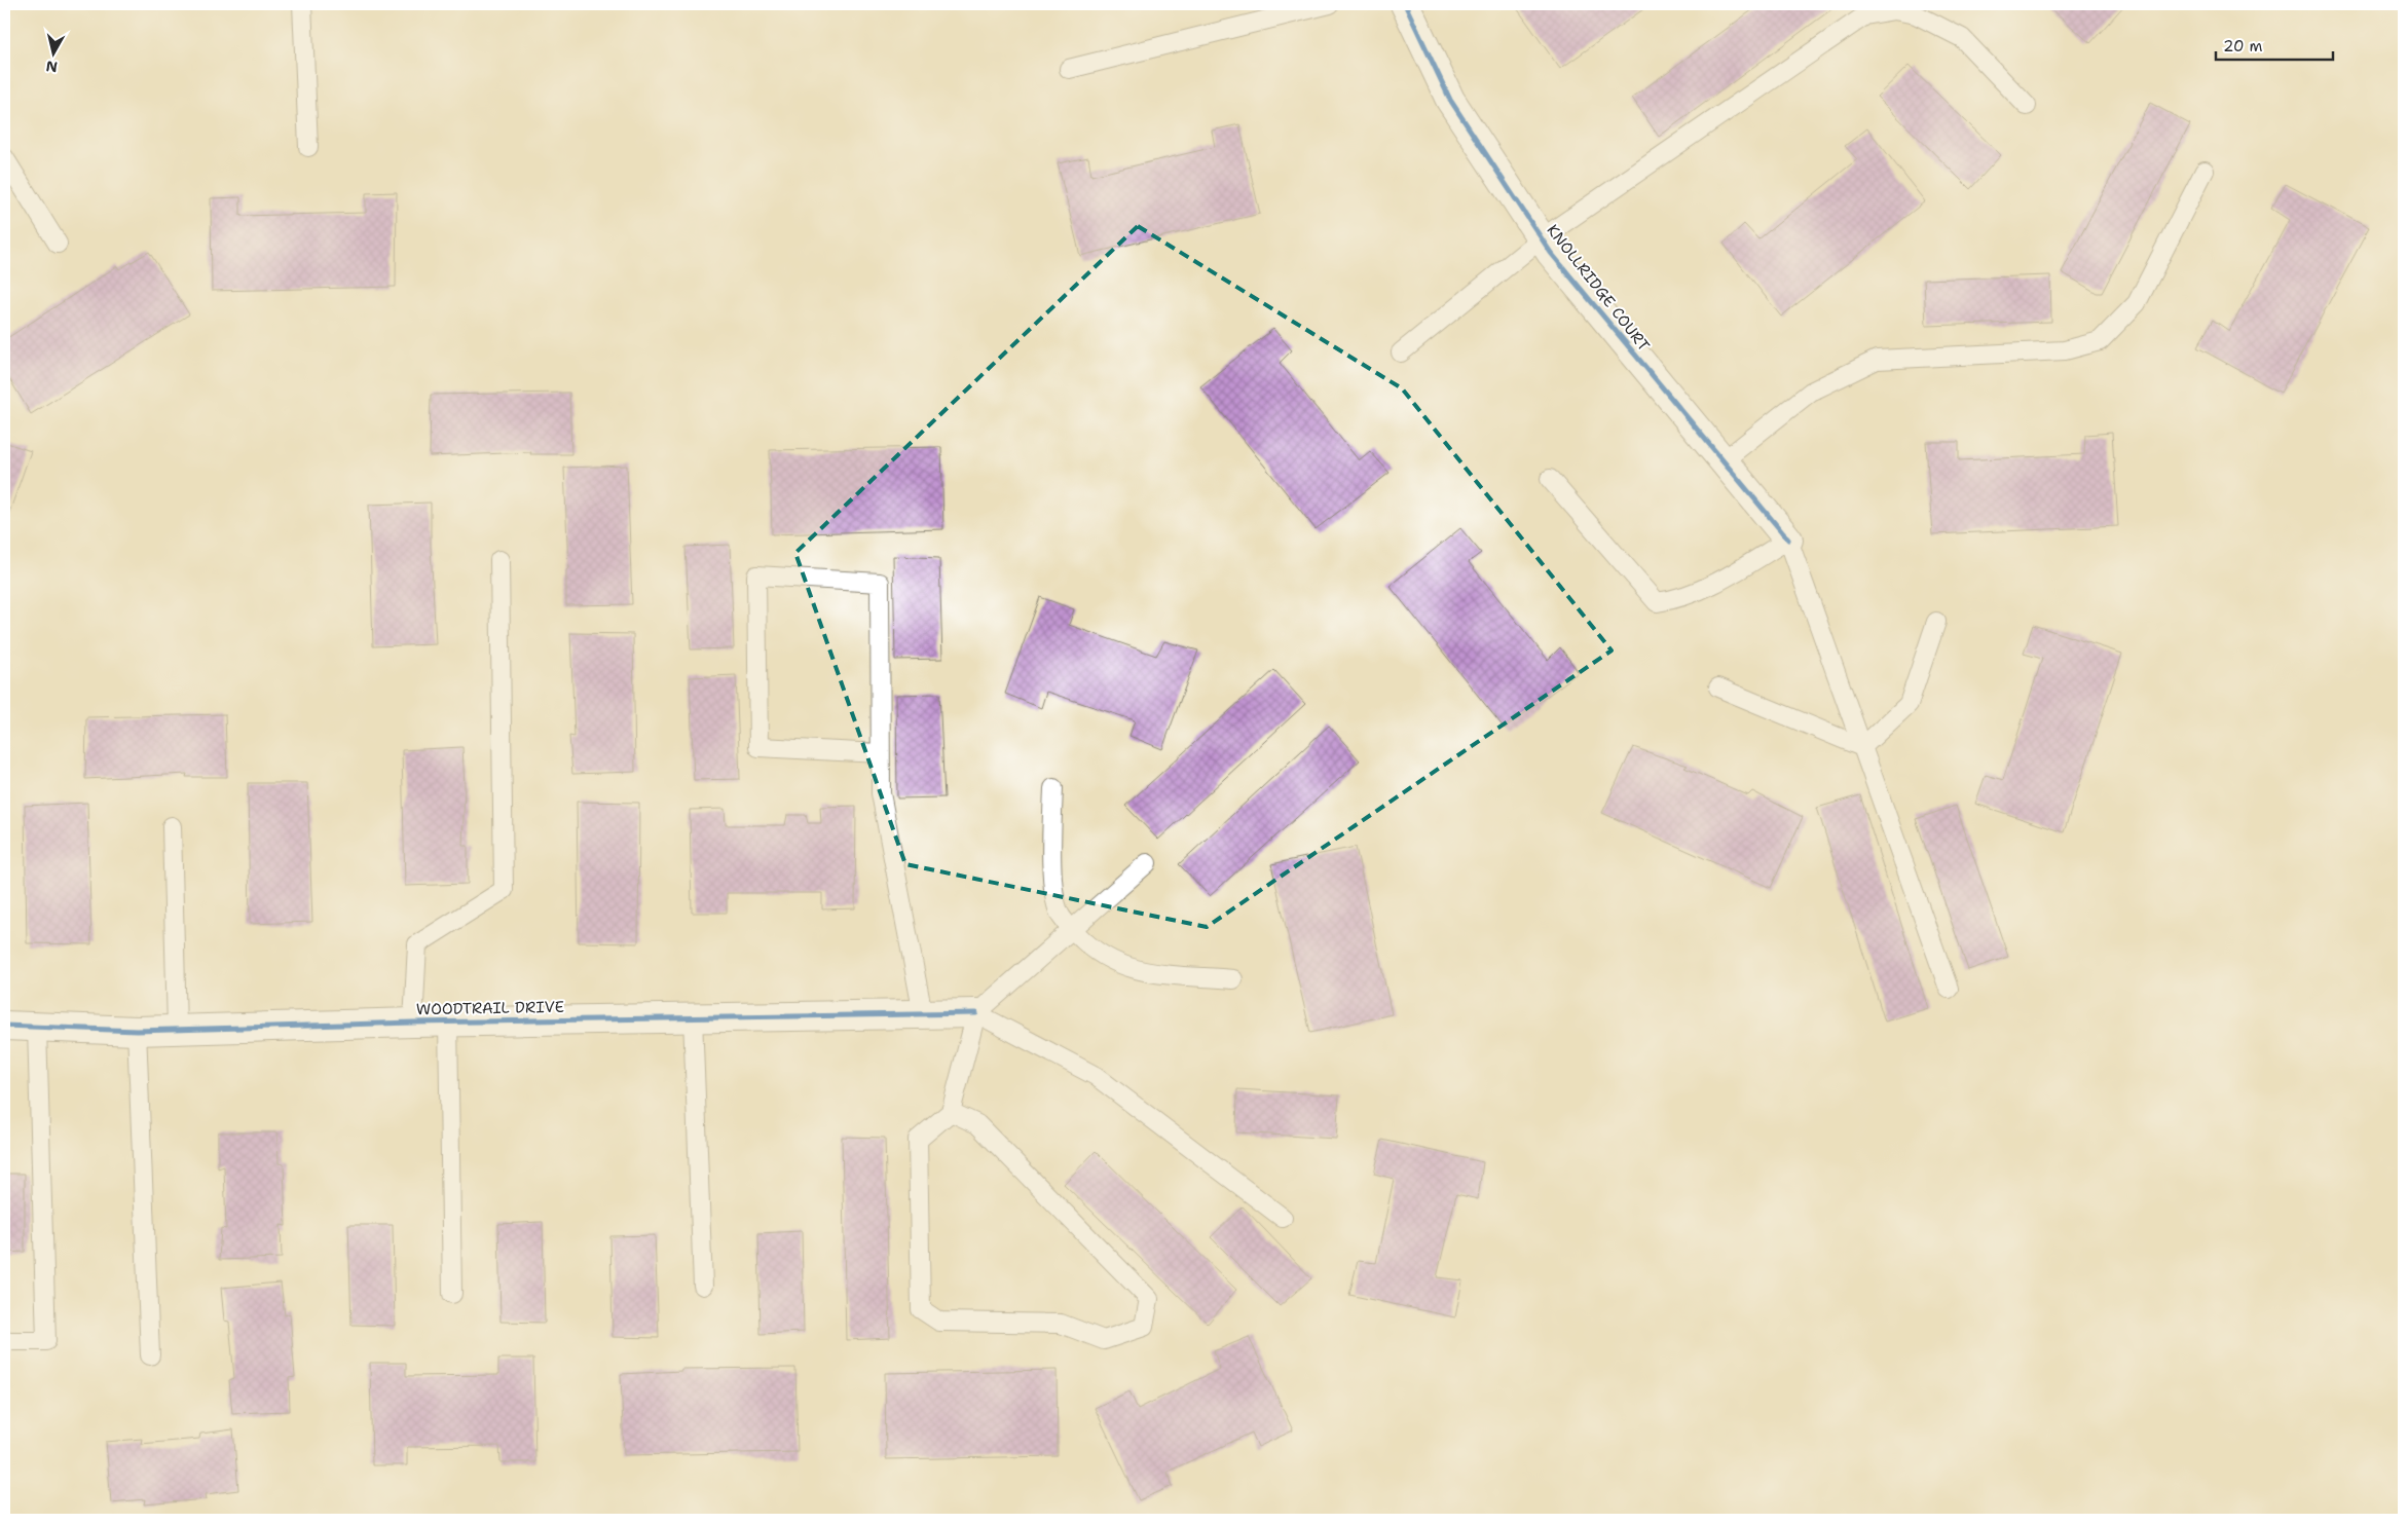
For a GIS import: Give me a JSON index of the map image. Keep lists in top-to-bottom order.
{
  "streets": {
    "street": ["KNOLLRIDGE COURT", "WOODTRAIL DRIVE"]
  },
  "scale_bar": "20 m",
  "north": "bottom"
}
